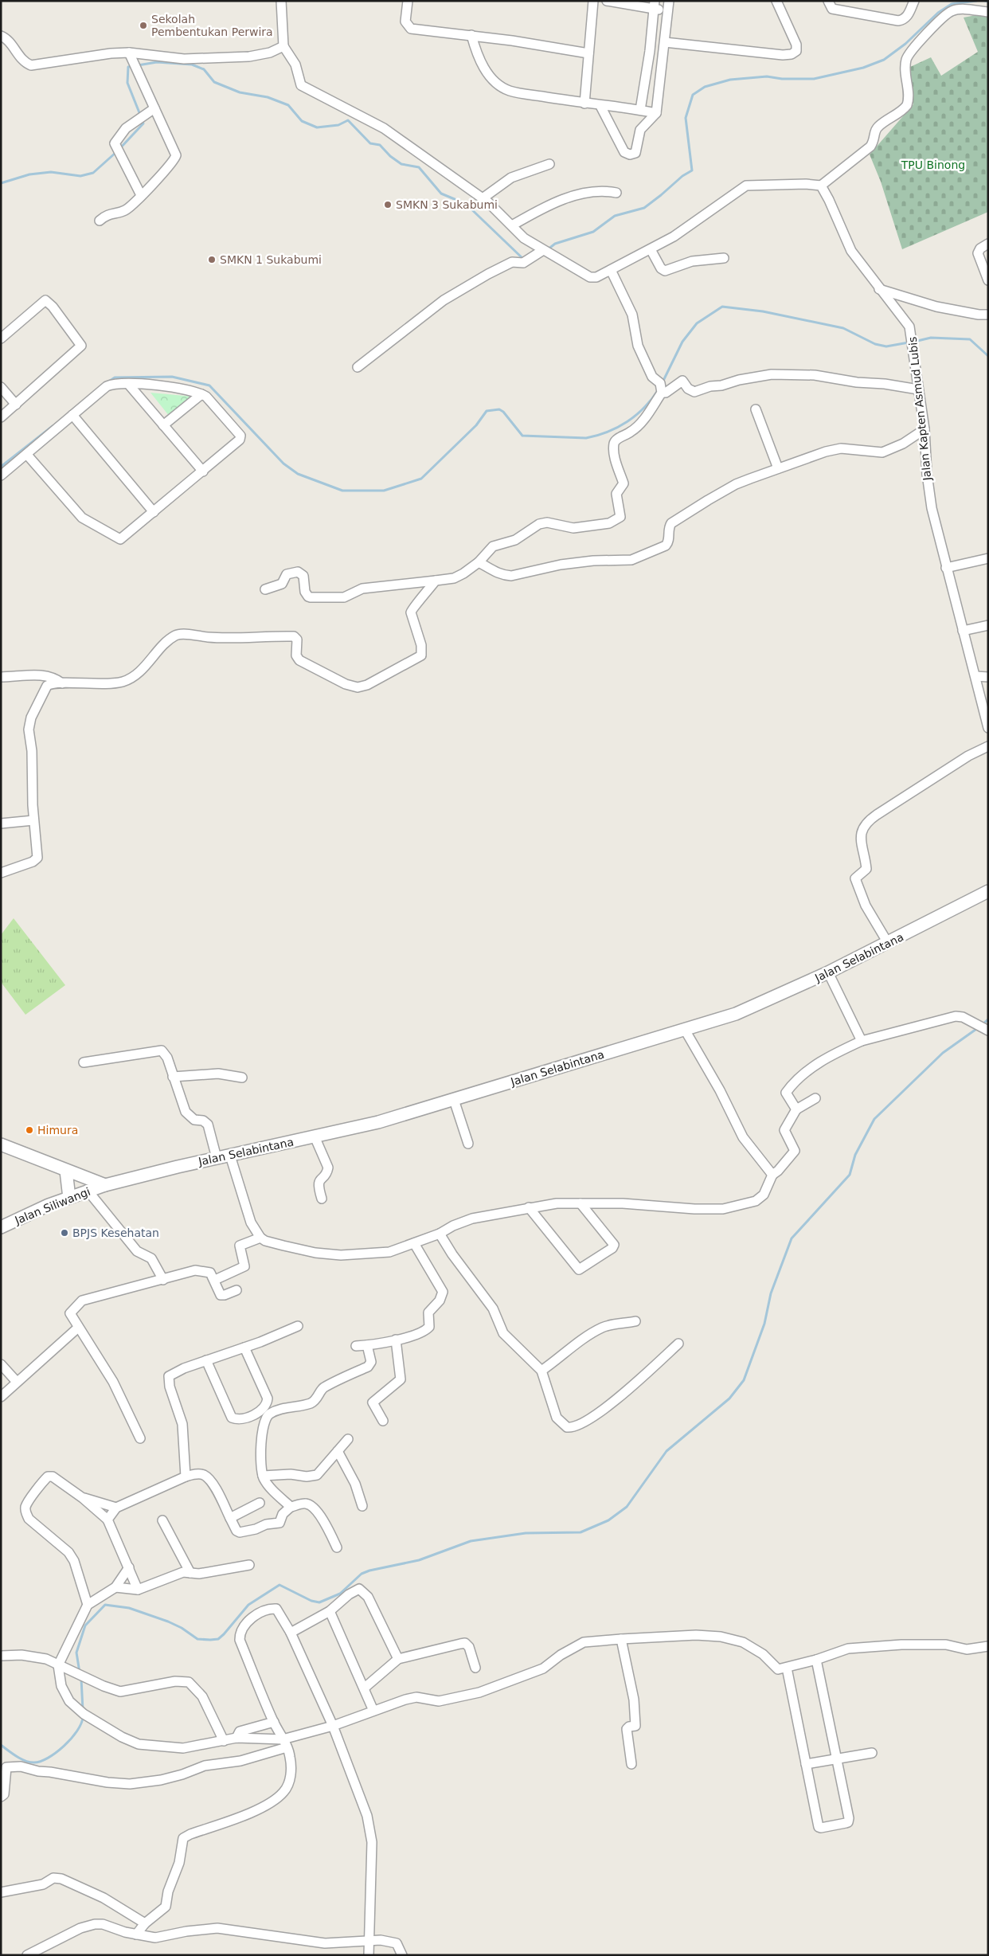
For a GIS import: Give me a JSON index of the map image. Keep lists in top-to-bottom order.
{
  "streets": {
    "street": ["Jalan Kapten Asmud Lubis", "Jalan Selabintana", "Jalan Siliwangi"]
  },
  "crossings": [
    ["Jalan Selabintana", "Jalan Siliwangi"]
  ],
  "parks": ["TPU Binong"],
  "places": [
    "Sekolah Pembentukan Perwira",
    "SMKN 3 Sukabumi",
    "SMKN 1 Sukabumi",
    "Himura",
    "BPJS Kesehatan"
  ]
}
